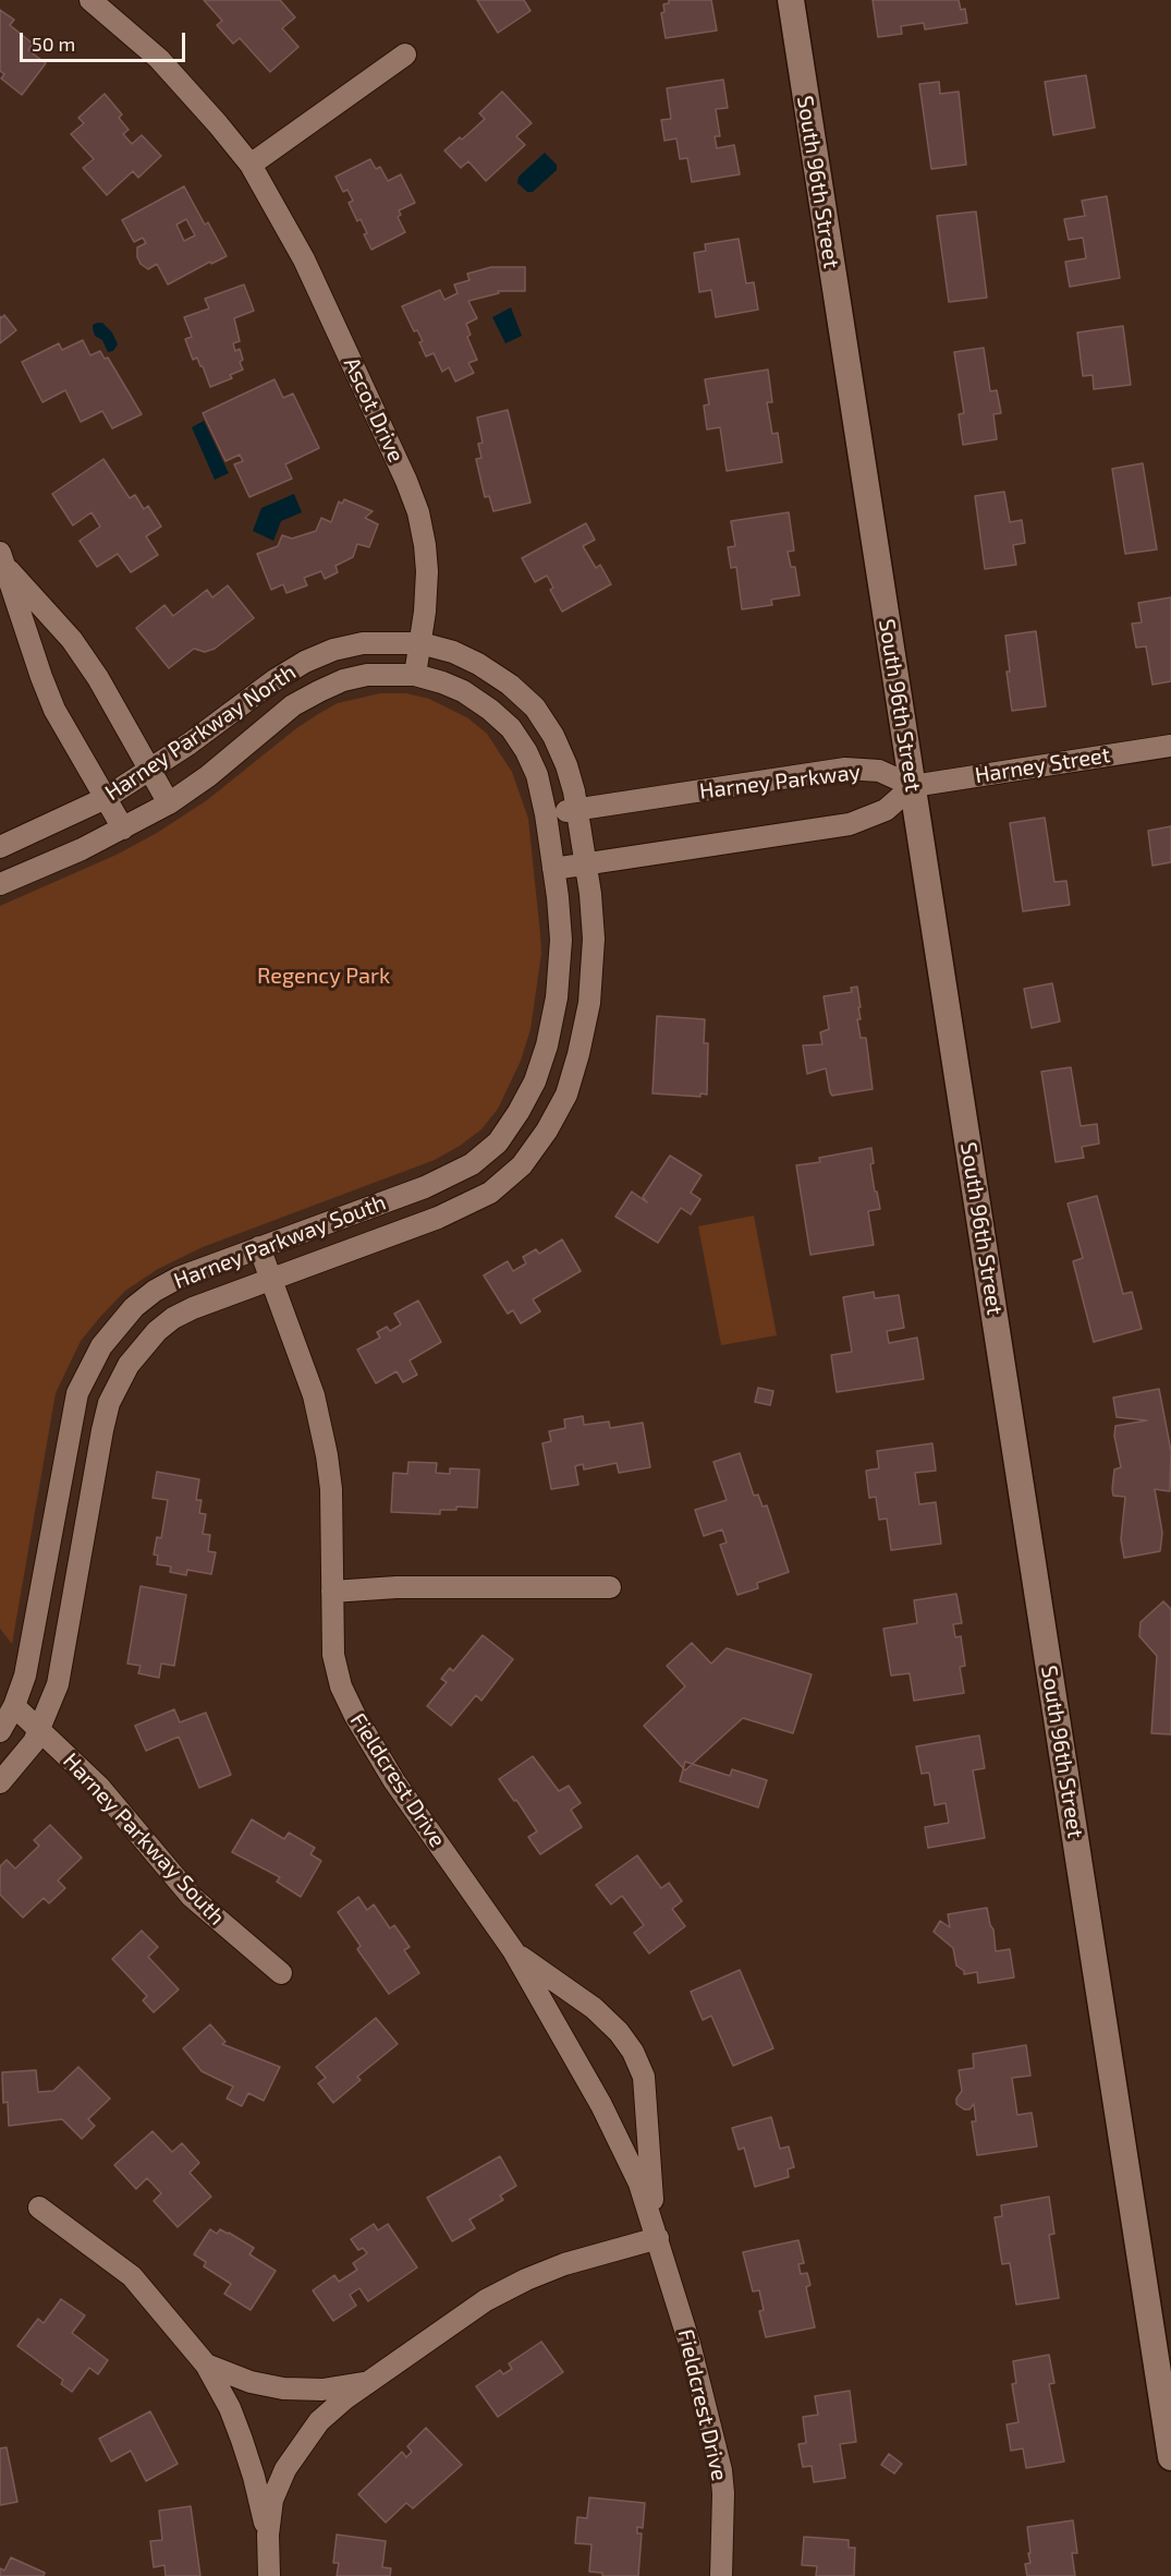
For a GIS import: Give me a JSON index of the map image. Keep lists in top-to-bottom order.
{
  "streets": {
    "street": [
      "South 96th Street",
      "Ascot Drive",
      "Harney Parkway North",
      "Harney Street",
      "Harney Parkway",
      "Harney Parkway South",
      "Fieldcrest Drive"
    ]
  },
  "crossings": [
    ["South 96th Street", "Harney Street"],
    ["South 96th Street", "Harney Parkway"],
    ["Ascot Drive", "Harney Parkway North"],
    ["Harney Parkway North", "Harney Parkway"],
    ["Harney Parkway North", "Harney Parkway South"],
    ["Harney Street", "Harney Parkway"],
    ["Harney Parkway", "Harney Parkway South"],
    ["Harney Parkway South", "Fieldcrest Drive"]
  ],
  "parks": ["Regency Park"],
  "scale_bar": "50 m"
}
